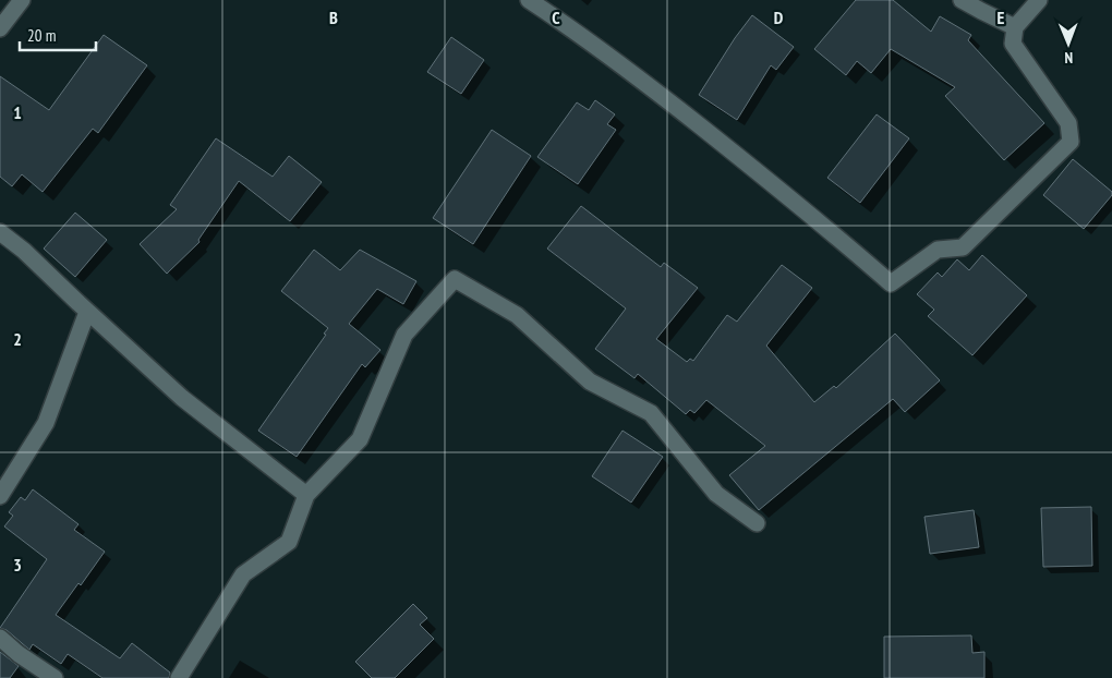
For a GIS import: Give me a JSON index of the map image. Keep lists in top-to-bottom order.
{
  "scale_bar": "20 m",
  "north": "bottom",
  "grid": {
    "columns": [
      "B",
      "C",
      "D",
      "E"
    ],
    "rows": ["1", "2", "3"]
  }
}
